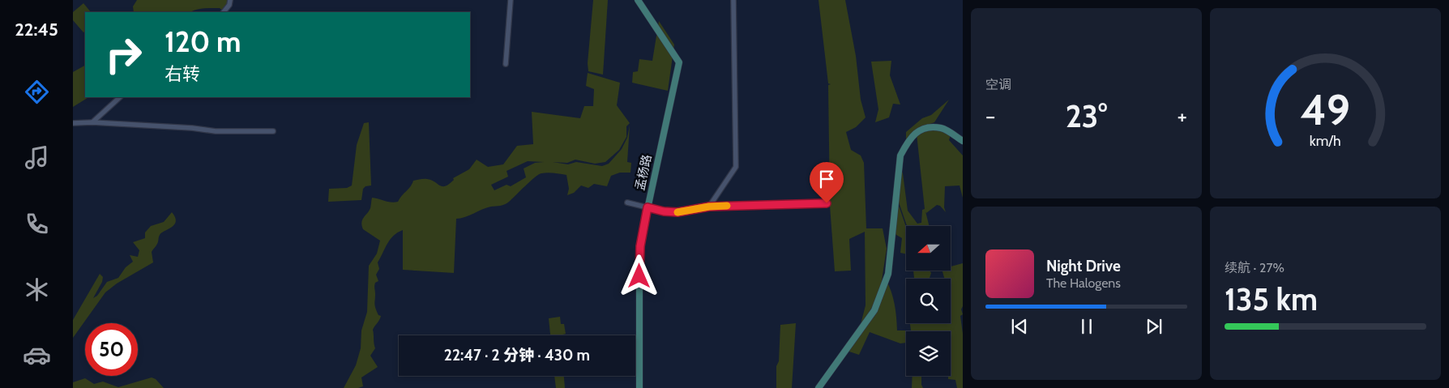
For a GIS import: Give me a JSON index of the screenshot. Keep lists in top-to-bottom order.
{
  "streets": {
    "main road": ["孟杨路"]
  },
  "north": "left",
  "page": {
    "tabs": "22:45",
    "tile": [
      "空调",
      ["续航 · 27%", "135 km"]
    ],
    "turn": ["120 m", "右转"],
    "heat": ["−", "23°", "+"],
    "song": ["Night Drive", "The Halogens"],
    "limit": "50",
    "trip": "22:47 · 2 分钟 · 430 m",
    "gauge": ["49", "km/h"]
  }
}
